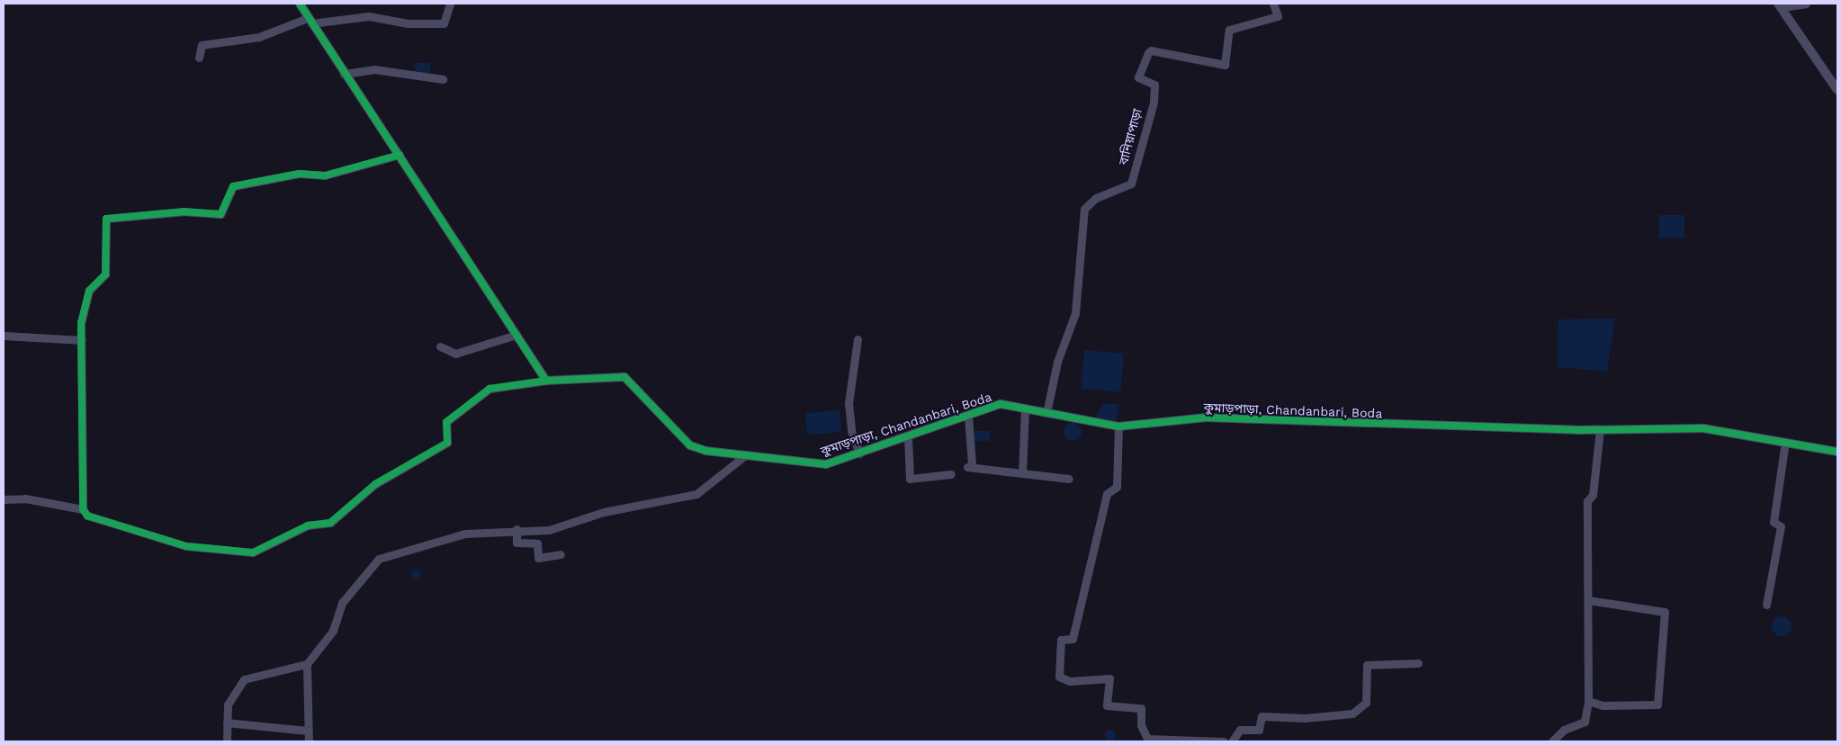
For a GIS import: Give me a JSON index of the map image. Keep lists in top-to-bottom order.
{
  "streets": {
    "street": ["বানিয়াপাড়া", "কুমাড়পাড়া, Chandanbari, Boda"]
  },
  "crossings": [
    ["বানিয়াপাড়া", "কুমাড়পাড়া, Chandanbari, Boda"]
  ]
}
